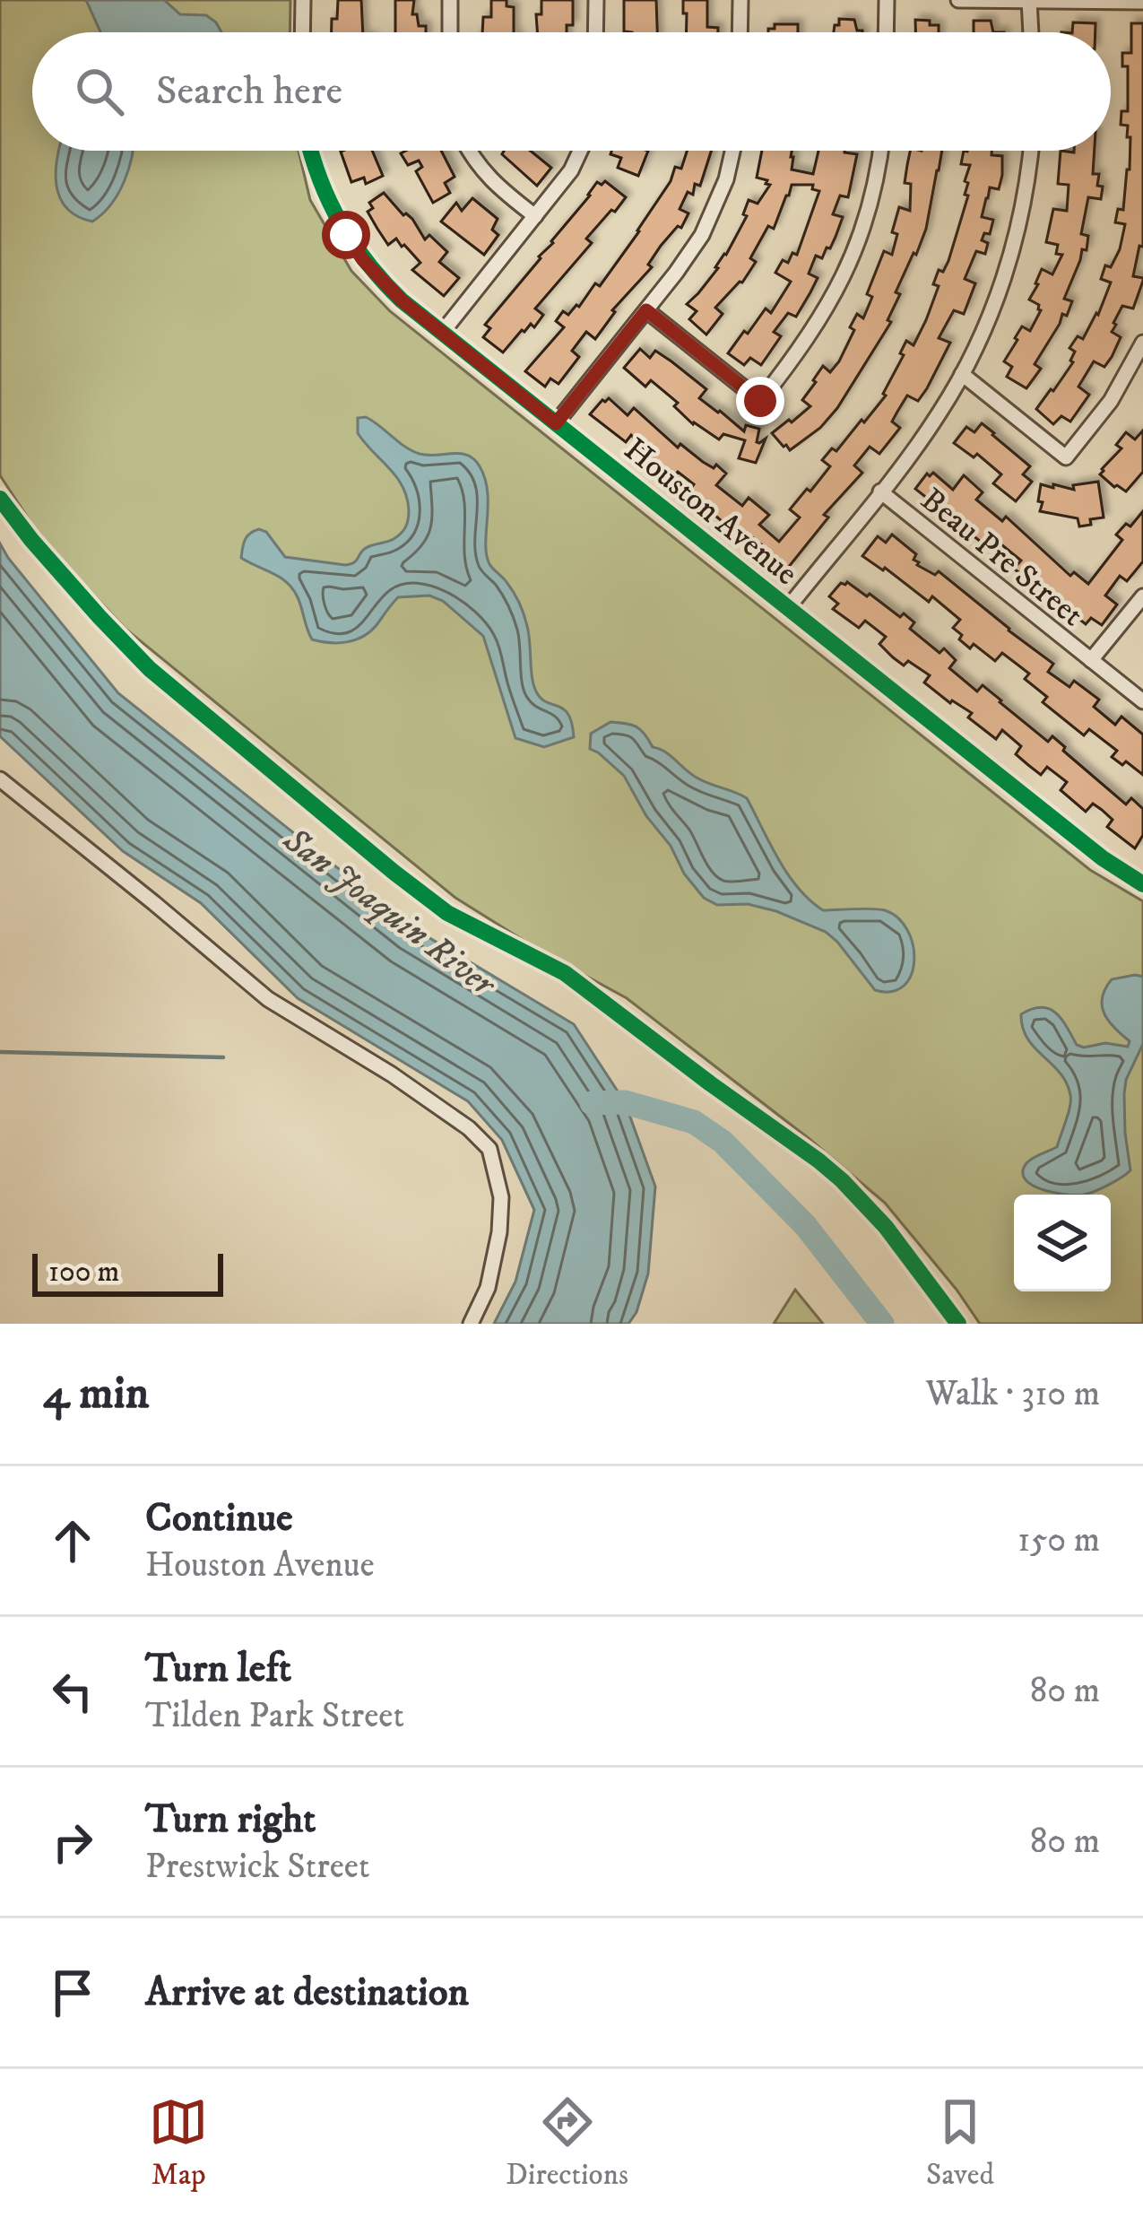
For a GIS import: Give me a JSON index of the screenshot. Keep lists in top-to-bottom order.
{
  "streets": {
    "street": ["Houston Avenue", "Beau Pre Street"]
  },
  "water": ["San Joaquin River"],
  "scale_bar": "100 m",
  "page": {
    "search": "Search here",
    "scale": "100 m",
    "heading": ["4 min", "Walk · 310 m"],
    "list": [
      ["Continue", "Houston Avenue", "150 m"],
      ["Turn left", "Tilden Park Street", "80 m"],
      ["Turn right", "Prestwick Street", "80 m"],
      "Arrive at destination"
    ],
    "nav": ["Map", "Directions", "Saved"]
  }
}
